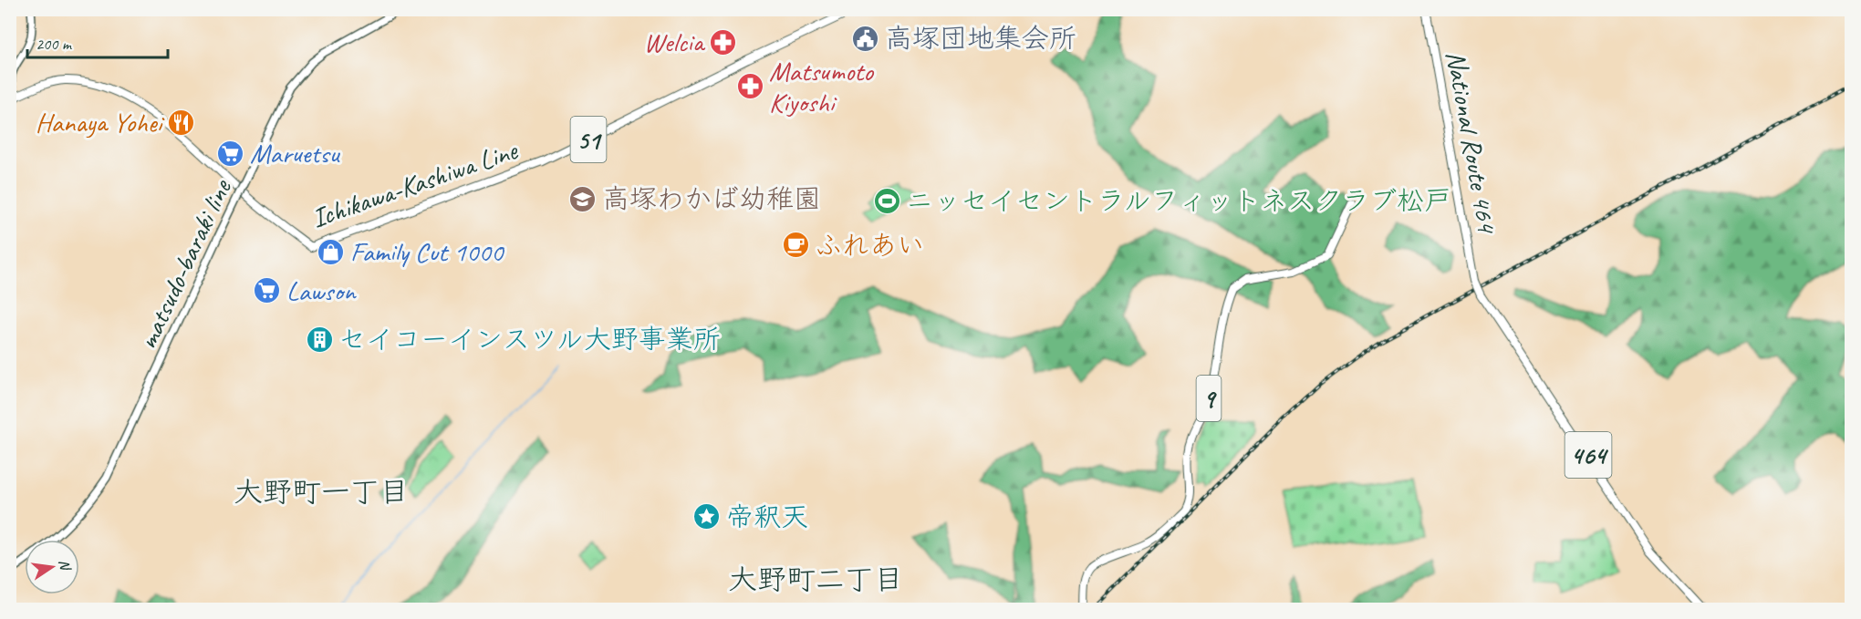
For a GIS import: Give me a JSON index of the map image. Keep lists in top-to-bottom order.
{
  "streets": {
    "main road": [
      "51",
      "National Route 464",
      "Ichikawa-Kashiwa Line",
      "matsudo-baraki line",
      "9",
      "464"
    ]
  },
  "districts": ["大野町一丁目", "大野町二丁目"],
  "places": {
    "public building": ["高塚団地集会所"],
    "pharmacy": ["Welcia", "Matsumoto Kiyoshi"],
    "restaurant": ["Hanaya Yohei"],
    "supermarket": ["Maruetsu", "Lawson"],
    "school or university": ["高塚わかば幼稚園"],
    "sports": ["ニッセイセントラルフィットネスクラブ松戸"],
    "cafe": ["ふれあい"],
    "shop": ["Family Cut 1000"],
    "building": ["セイコーインスツル大野事業所"],
    "place": ["帝釈天"]
  },
  "scale_bar": "200 m",
  "north": "right"
}
